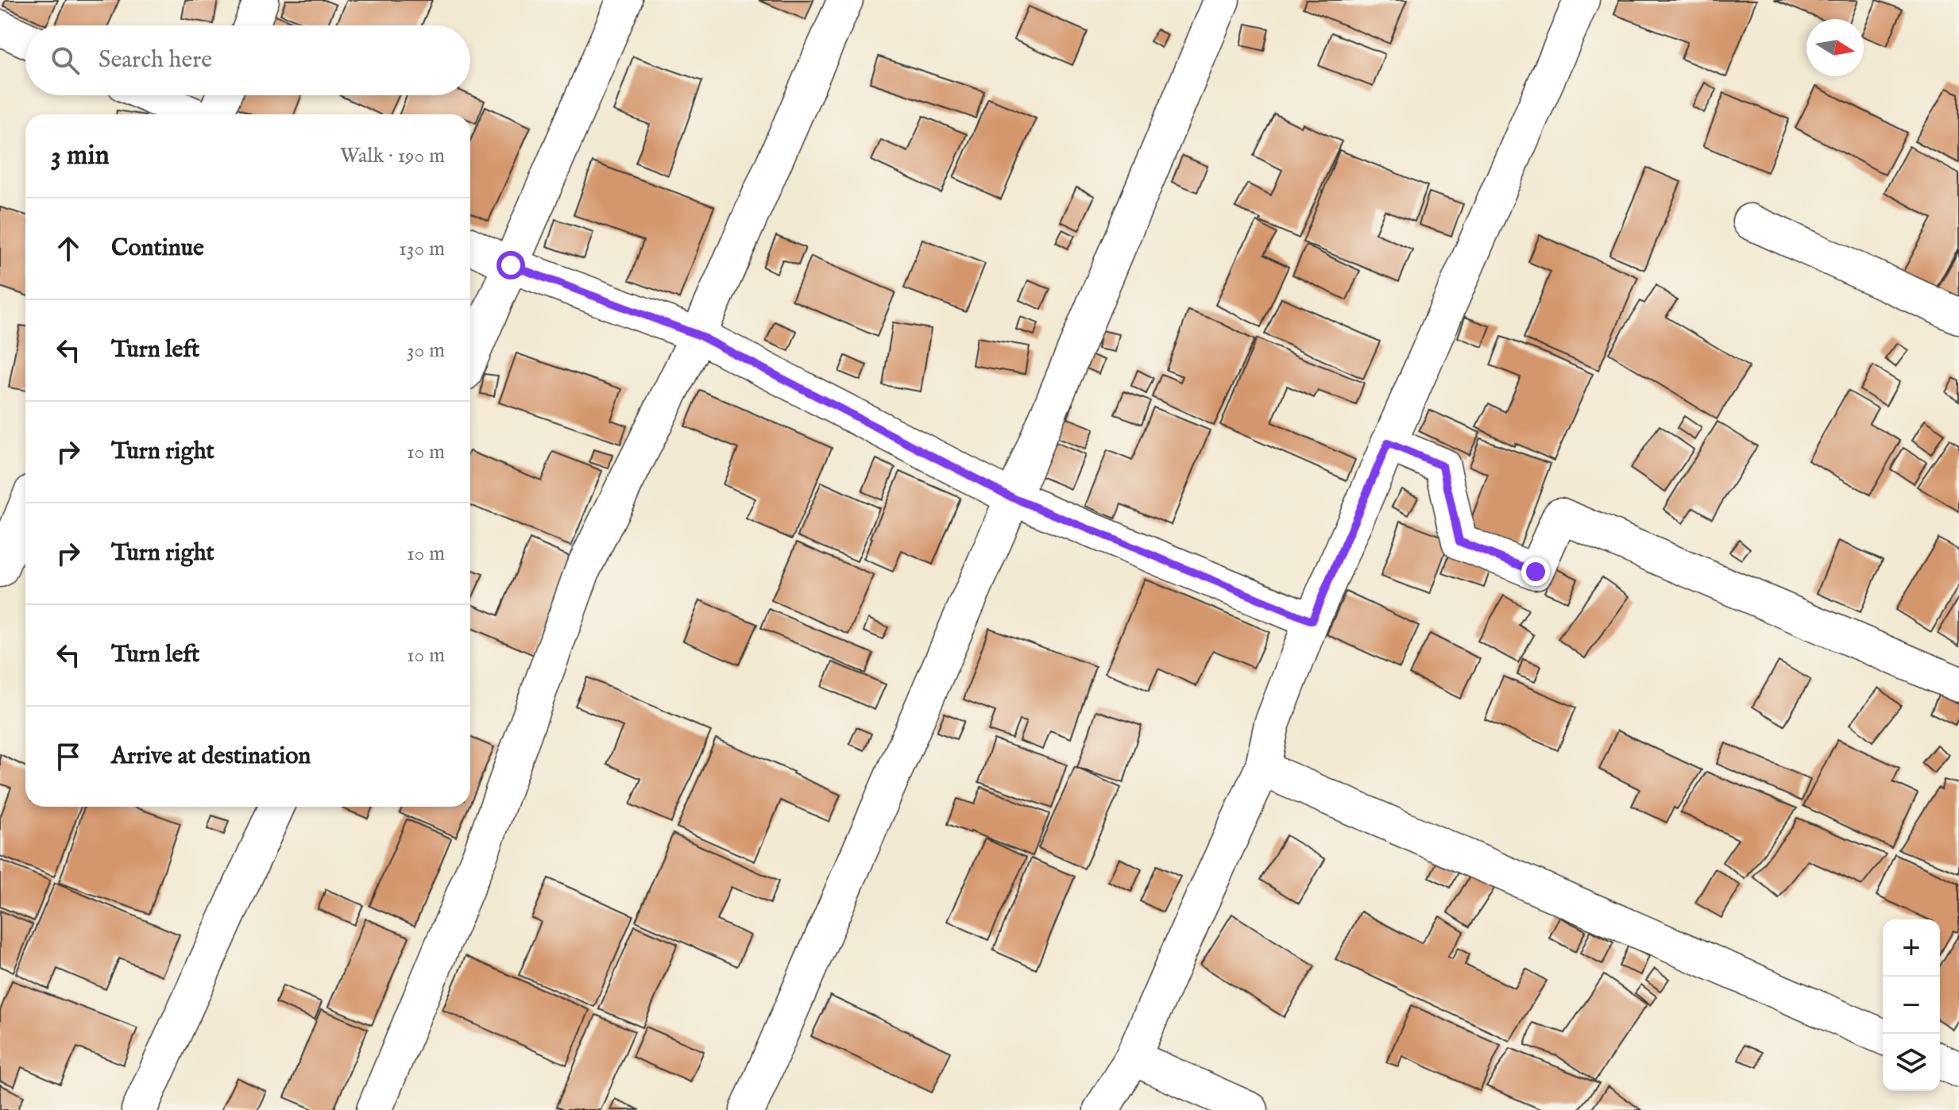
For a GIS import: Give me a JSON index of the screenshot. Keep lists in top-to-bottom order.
{
  "north": "right",
  "page": {
    "search": "Search here",
    "heading": ["3 min", "Walk · 190 m"],
    "list": [
      ["Continue", "130 m"],
      ["Turn left", "30 m"],
      ["Turn right", "10 m"],
      ["Turn right", "10 m"],
      ["Turn left", "10 m"],
      "Arrive at destination"
    ],
    "map_buttons": ["+", "−"]
  }
}
